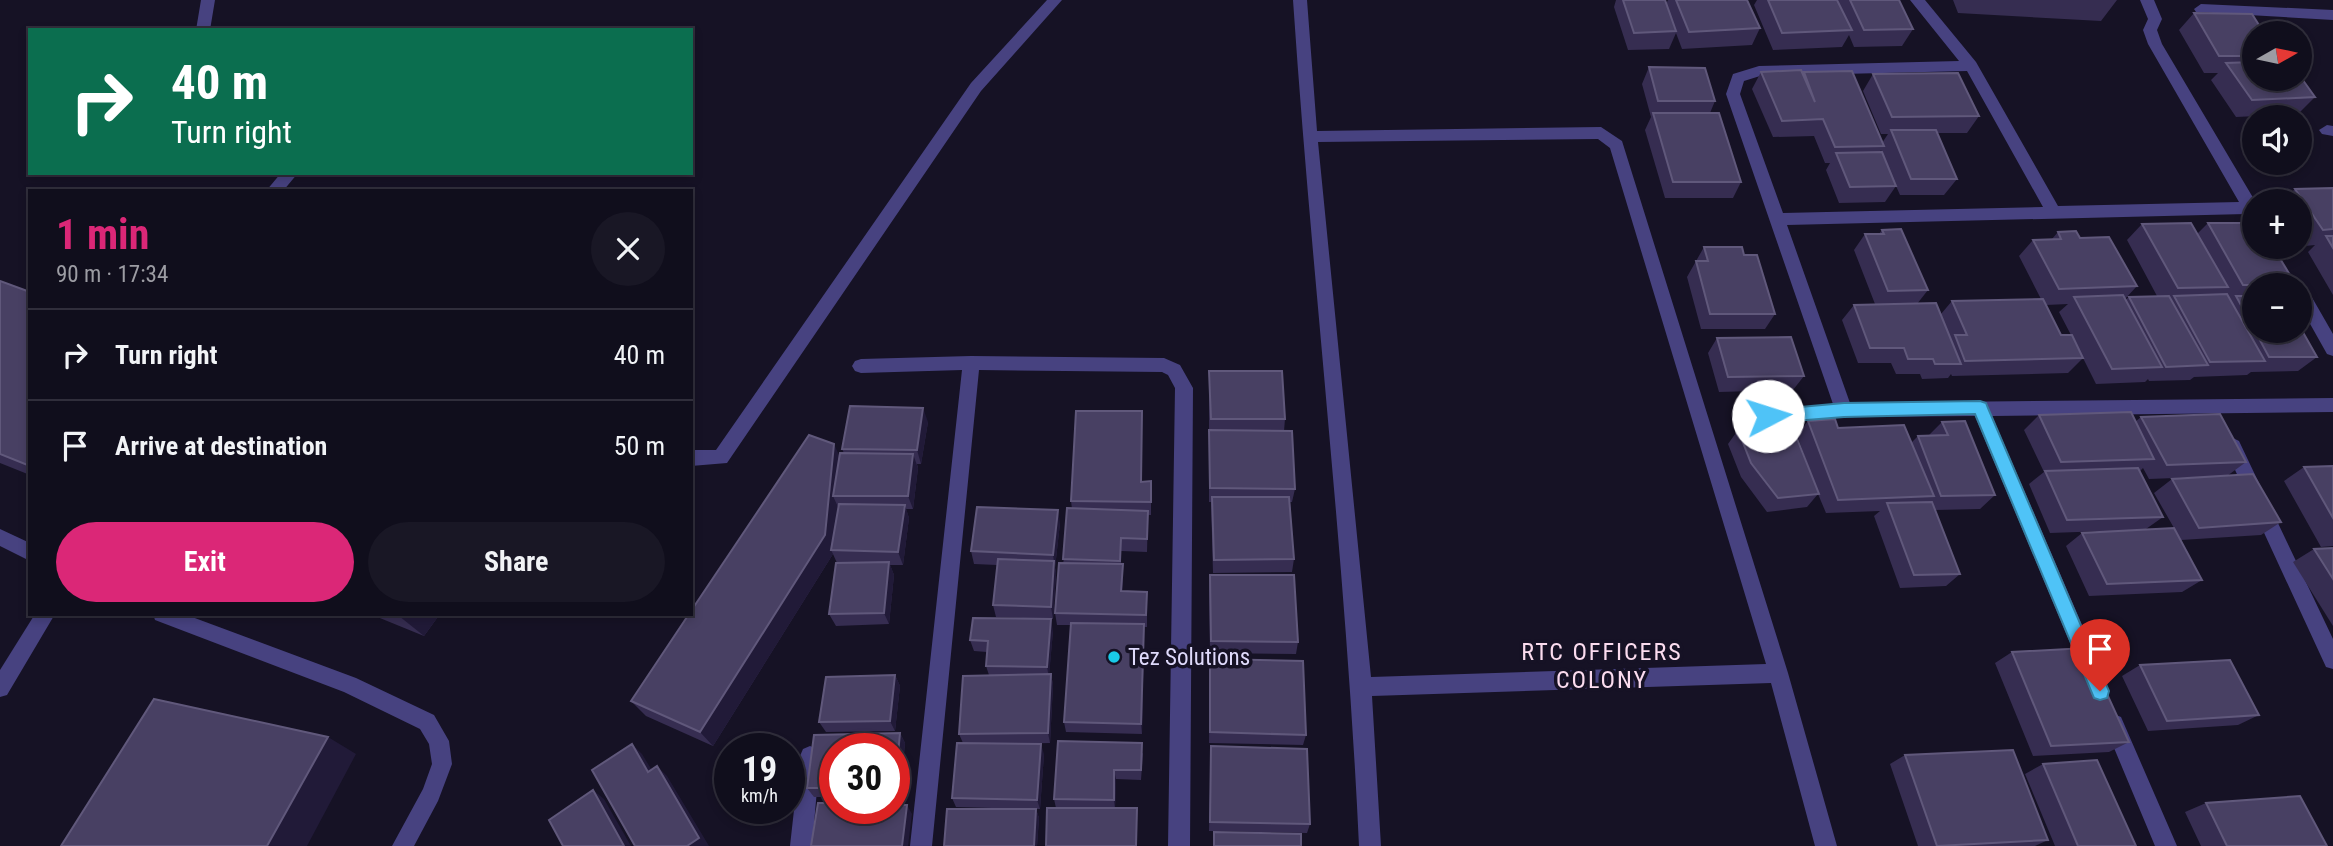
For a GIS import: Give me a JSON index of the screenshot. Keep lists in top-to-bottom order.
{
  "districts": ["RTC OFFICERS COLONY"],
  "places": ["Tez Solutions"],
  "north": "right",
  "page": {
    "map_buttons": ["+", "−"],
    "turn": ["40 m", "Turn right"],
    "heading": ["1 min", "90 m · 17:34"],
    "list": [
      {
        "name": "Turn right",
        "value": "40 m"
      },
      {
        "name": "Arrive at destination",
        "value": "50 m"
      }
    ],
    "buttons": ["Exit", "Share"],
    "speed": "19 km/h",
    "limit": "30"
  }
}
